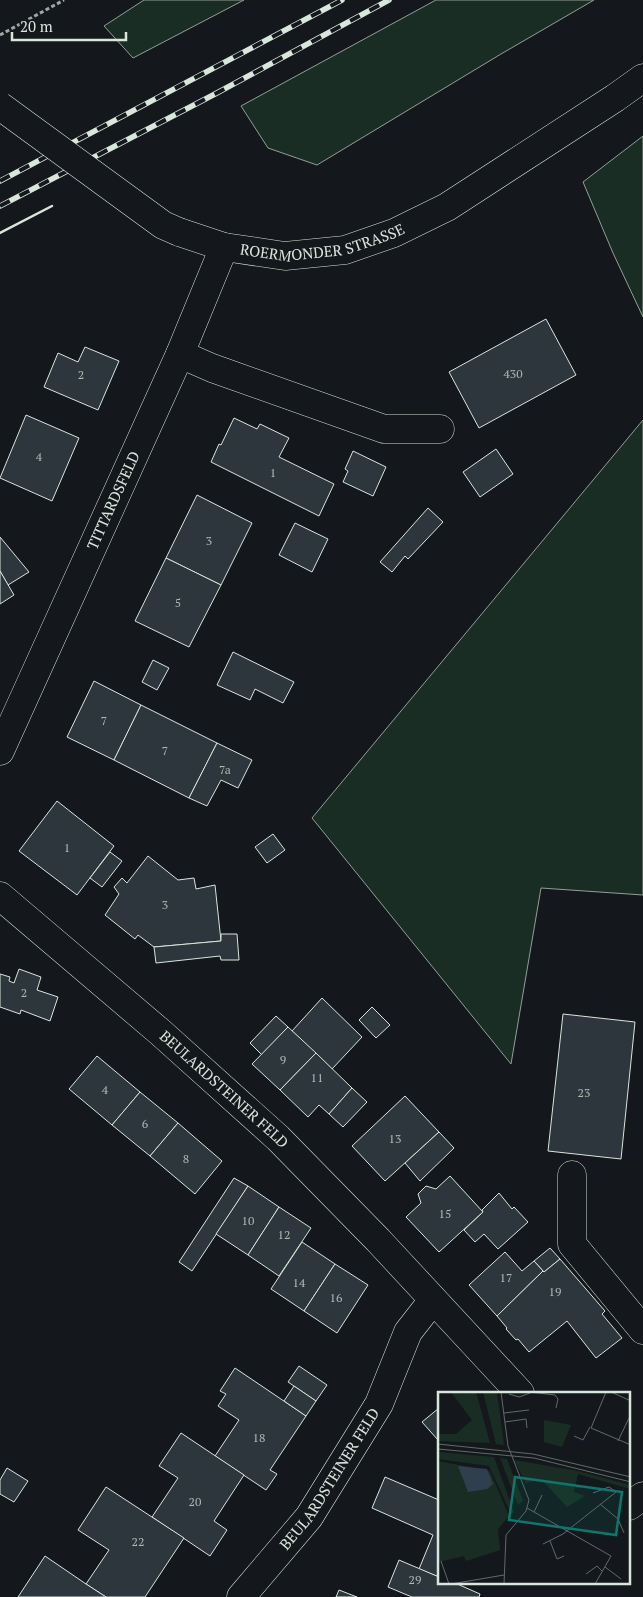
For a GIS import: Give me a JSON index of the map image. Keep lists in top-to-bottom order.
{
  "streets": {
    "street": ["ROERMONDER STRASSE", "TITTARDSFELD", "BEULARDSTEINER FELD"]
  },
  "crossings": [
    ["ROERMONDER STRASSE", "TITTARDSFELD"]
  ],
  "house_numbers": [
    "430",
    "2",
    "4",
    "1",
    "3",
    "5",
    "7",
    "7",
    "7a",
    "1",
    "3",
    "2",
    "9",
    "11",
    "4",
    "23",
    "6",
    "13",
    "8",
    "15",
    "10",
    "12",
    "17",
    "14",
    "19",
    "16",
    "18",
    "20",
    "22",
    "29"
  ],
  "scale_bar": "20 m"
}
